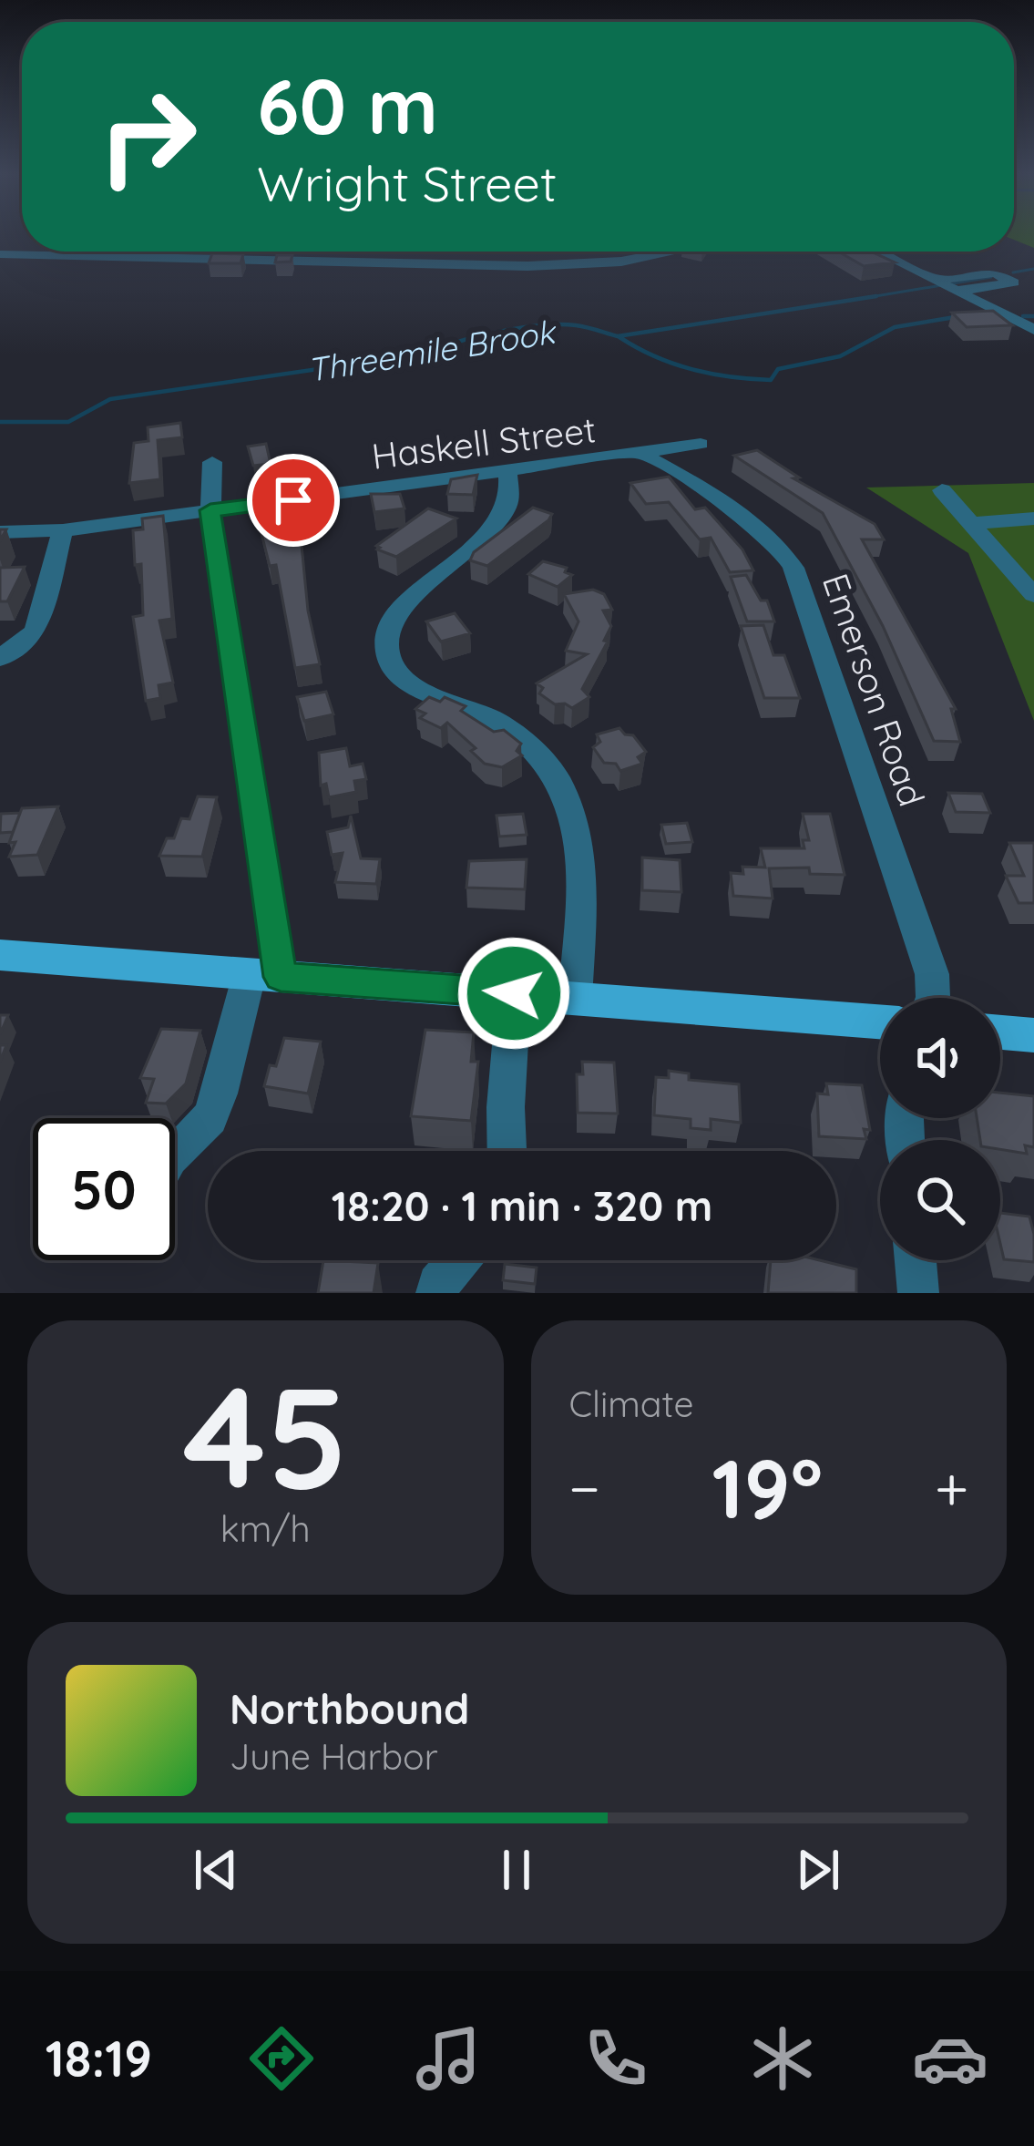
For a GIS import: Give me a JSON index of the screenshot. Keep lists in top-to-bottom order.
{
  "streets": {
    "street": ["Haskell Street", "Emerson Road"]
  },
  "crossings": [
    ["Haskell Street", "Emerson Road"]
  ],
  "water": ["Threemile Brook"],
  "page": {
    "turn": ["60 m", "Wright Street"],
    "limit": "50",
    "trip": "18:20 · 1 min · 320 m",
    "tile": [
      ["45", "km/h"],
      "Climate"
    ],
    "heat": ["−", "19°", "+"],
    "song": ["Northbound", "June Harbor"],
    "tabs": "18:19"
  }
}
